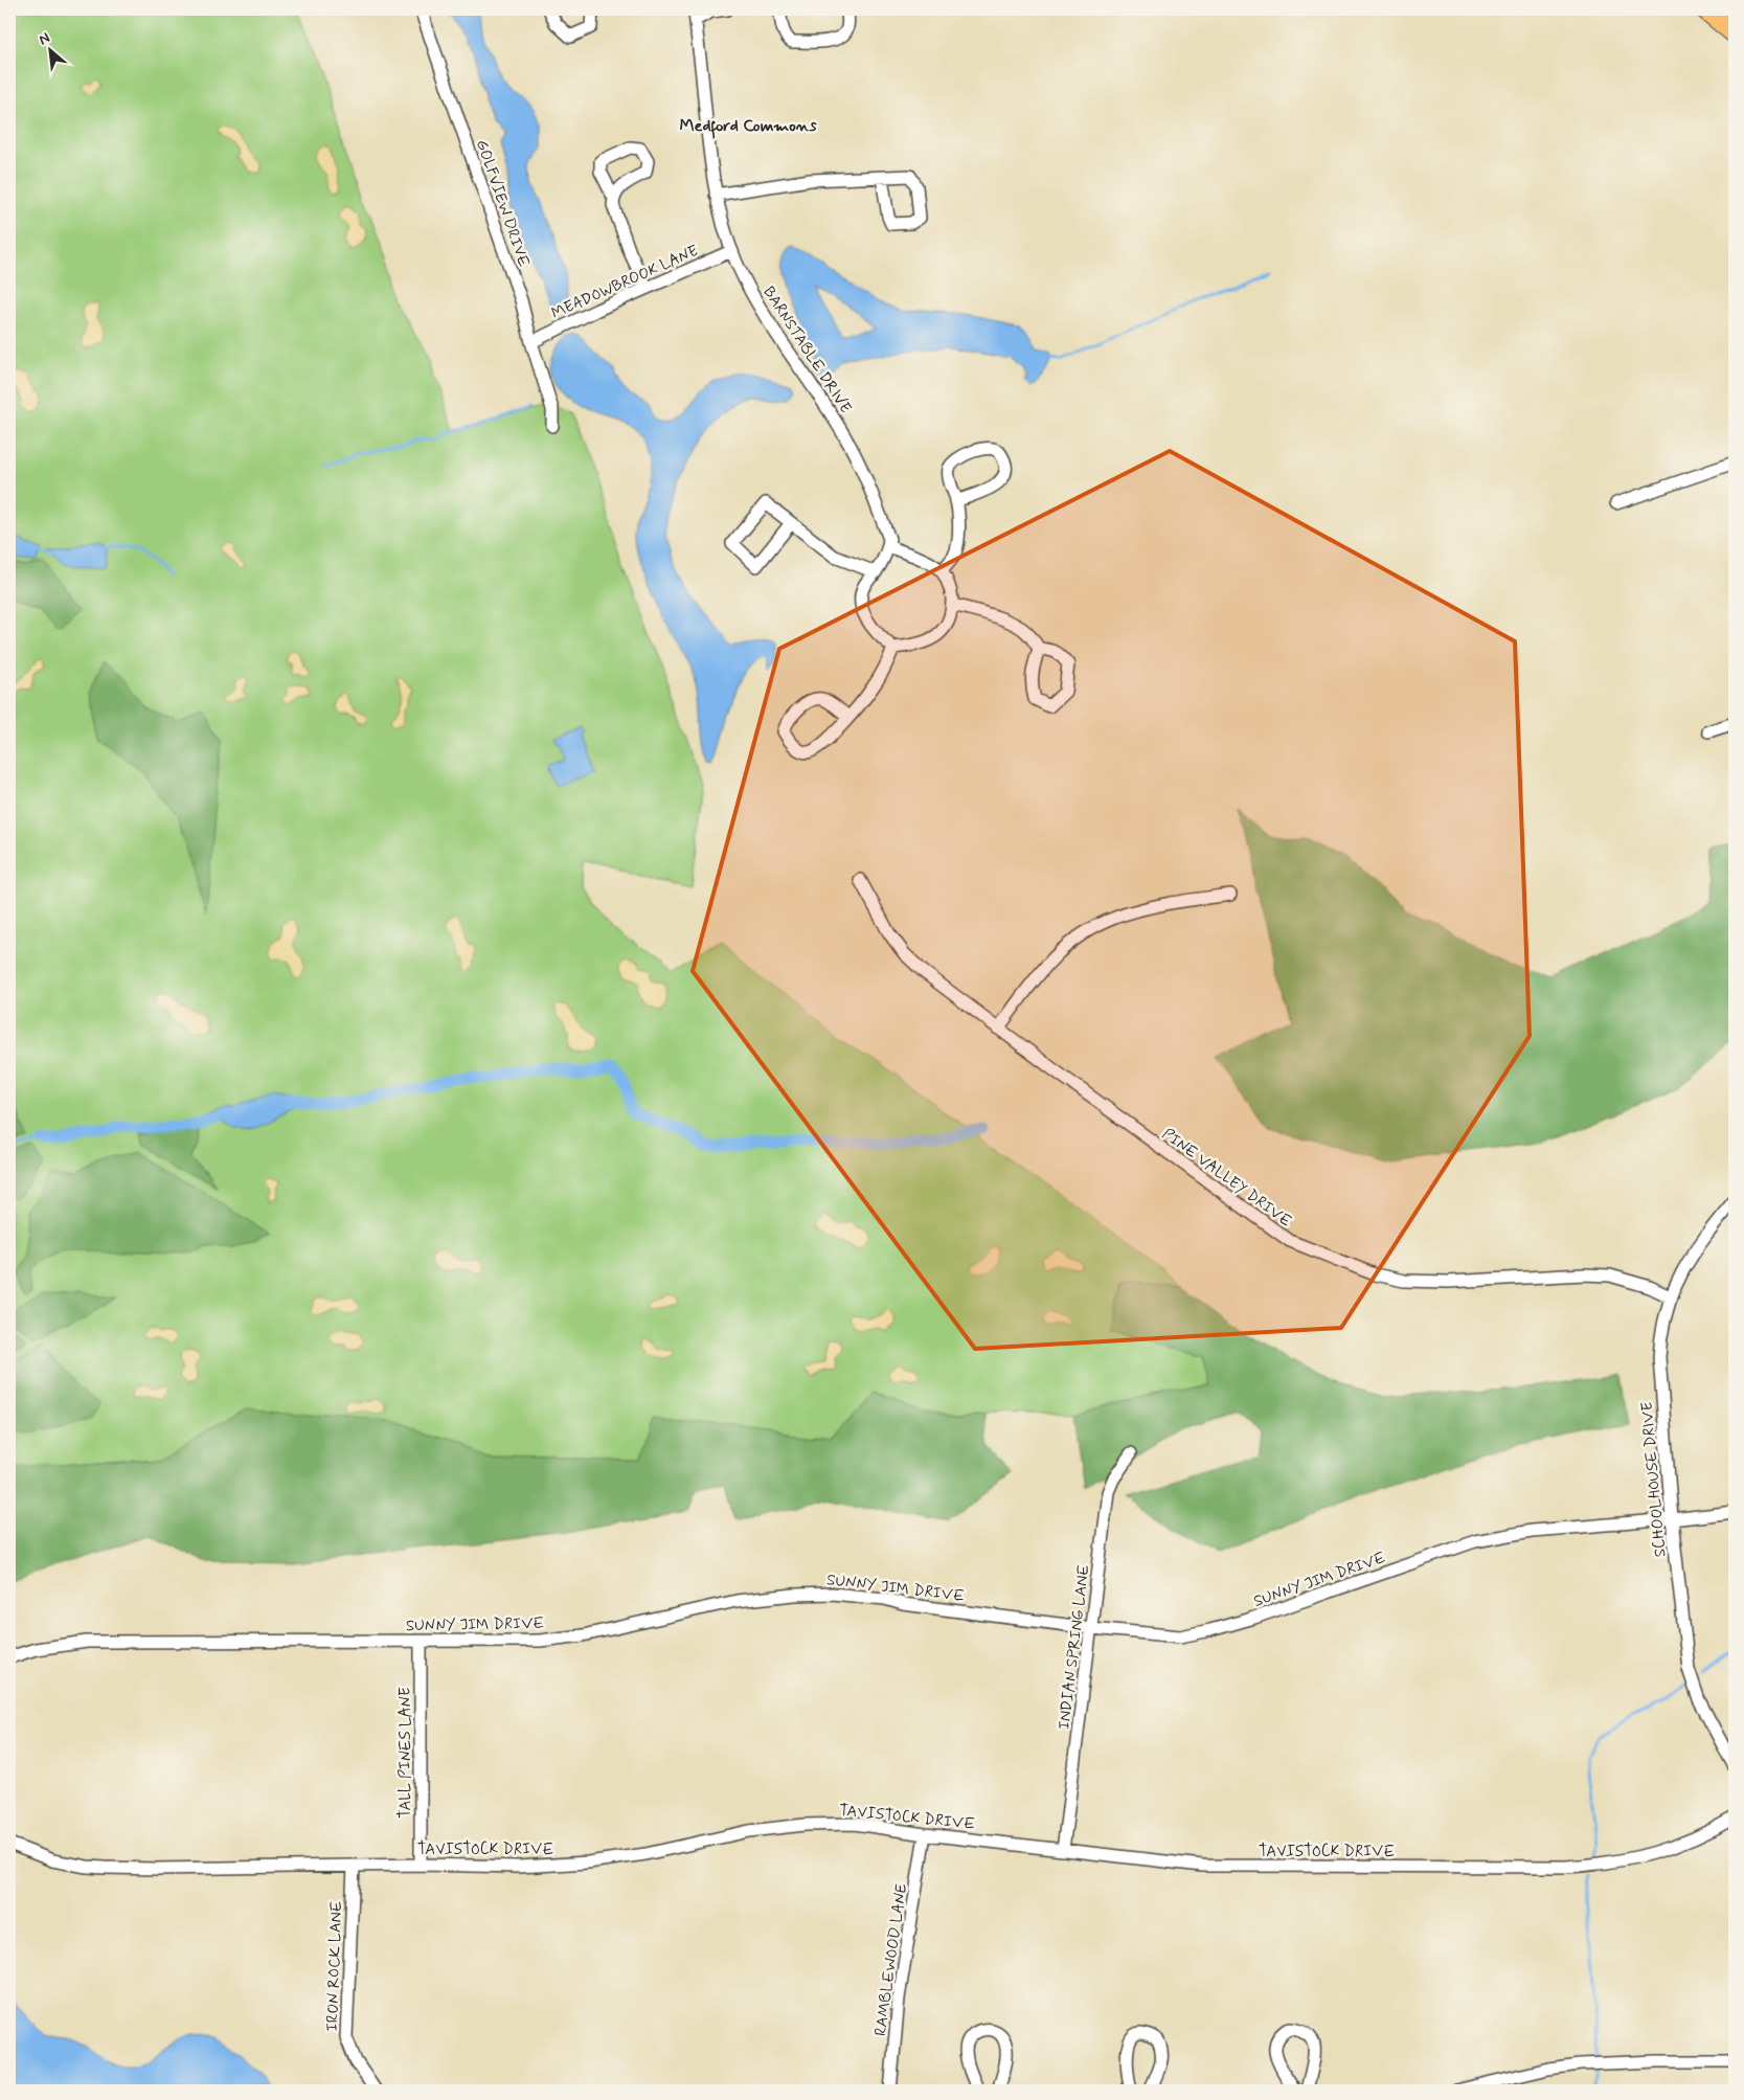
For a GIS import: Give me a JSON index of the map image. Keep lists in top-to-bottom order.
{
  "streets": {
    "street": [
      "GOLFVIEW DRIVE",
      "MEADOWBROOK LANE",
      "BARNSTABLE DRIVE",
      "PINE VALLEY DRIVE",
      "SCHOOLHOUSE DRIVE",
      "SUNNY JIM DRIVE",
      "INDIAN SPRING LANE",
      "TALL PINES LANE",
      "TAVISTOCK DRIVE",
      "RAMBLEWOOD LANE",
      "IRON ROCK LANE"
    ]
  },
  "crossings": [
    ["GOLFVIEW DRIVE", "MEADOWBROOK LANE"],
    ["MEADOWBROOK LANE", "BARNSTABLE DRIVE"],
    ["PINE VALLEY DRIVE", "SCHOOLHOUSE DRIVE"],
    ["SCHOOLHOUSE DRIVE", "SUNNY JIM DRIVE"],
    ["SUNNY JIM DRIVE", "INDIAN SPRING LANE"],
    ["SUNNY JIM DRIVE", "TALL PINES LANE"],
    ["INDIAN SPRING LANE", "TAVISTOCK DRIVE"],
    ["TALL PINES LANE", "TAVISTOCK DRIVE"],
    ["TAVISTOCK DRIVE", "RAMBLEWOOD LANE"],
    ["TAVISTOCK DRIVE", "IRON ROCK LANE"]
  ],
  "districts": ["Medford Commons"],
  "north": "top left"
}
